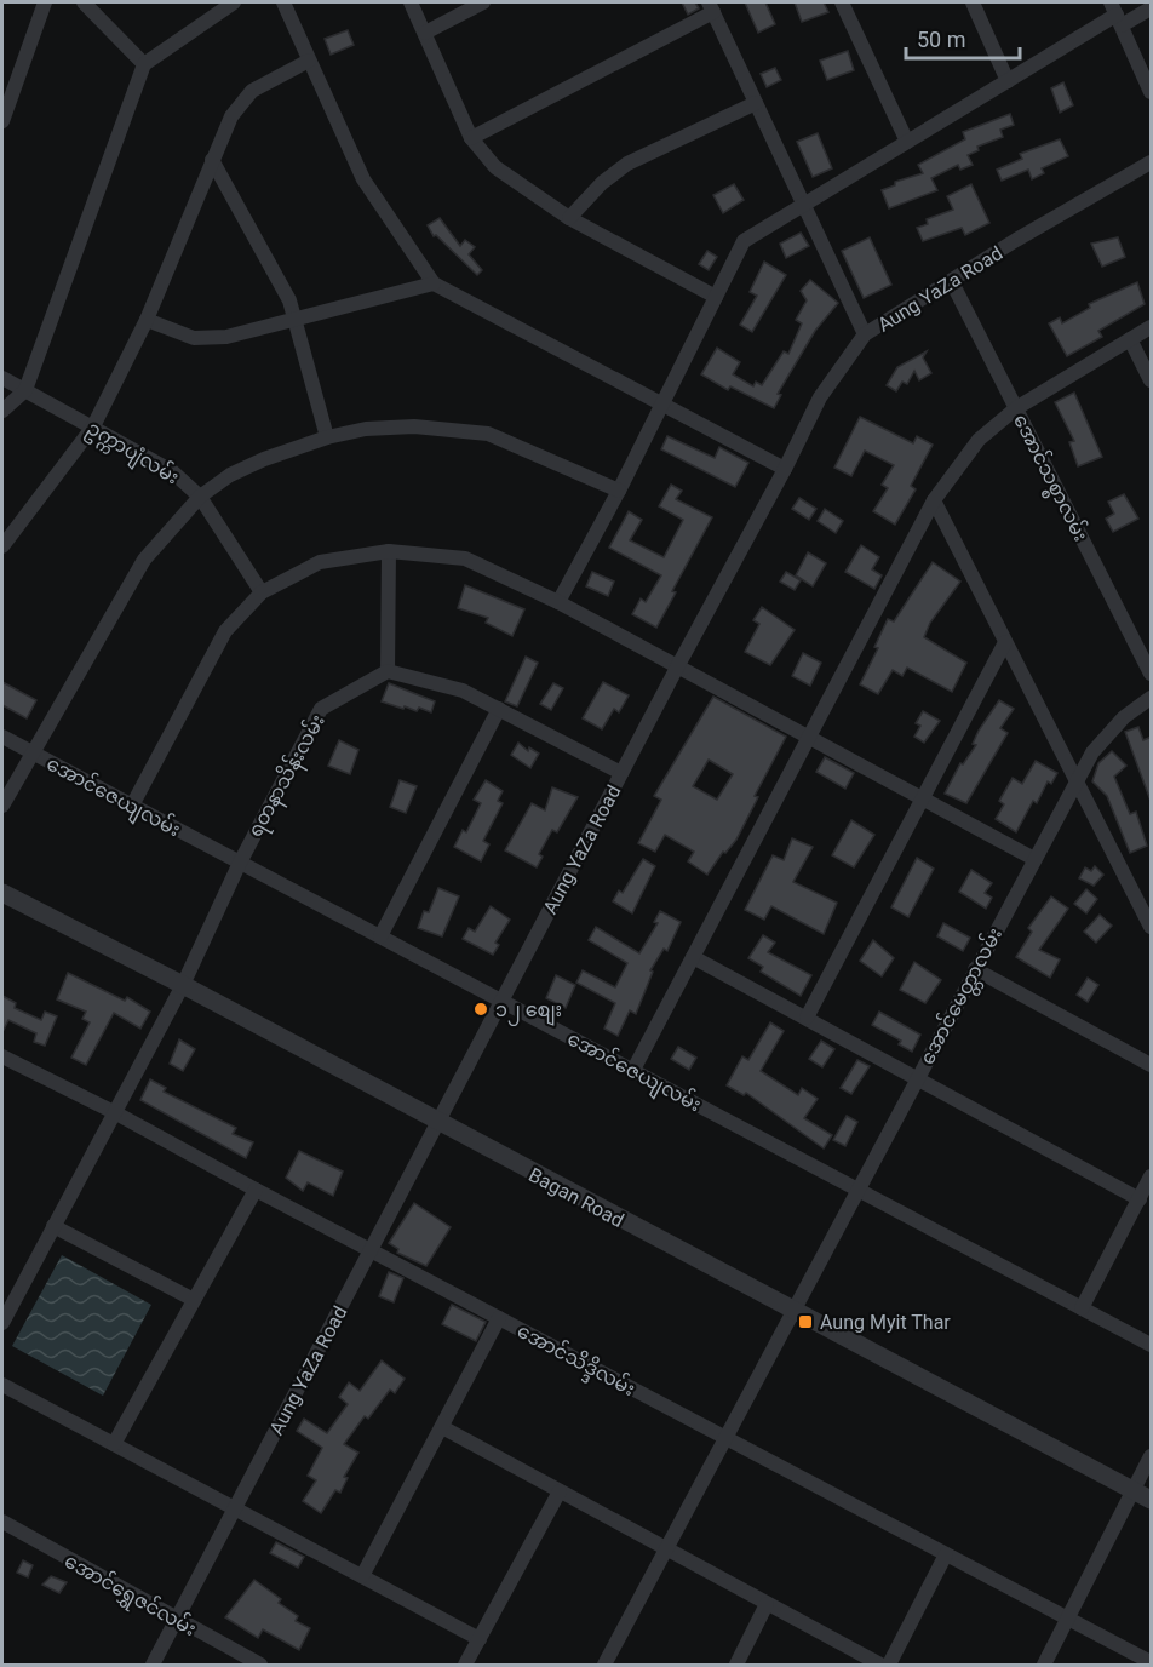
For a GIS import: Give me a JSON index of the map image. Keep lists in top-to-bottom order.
{
  "streets": {
    "street": [
      "Aung YaZa Road",
      "ဥက္ကာပျံလမ်း",
      "အောင်သစ္စာလမ်း",
      "ရတနာသိန်းလမ်း",
      "အောင်ဇေယျလမ်း",
      "အောင်မေတ္တာလမ်း",
      "Bagan Road",
      "အောင်သိဒ္ဒိလမ်း",
      "အောင်ရွှေဇင်လမ်း"
    ]
  },
  "crossings": [
    ["Aung YaZa Road", "အောင်သစ္စာလမ်း"],
    ["Aung YaZa Road", "အောင်ဇေယျလမ်း"],
    ["Aung YaZa Road", "Bagan Road"],
    ["Aung YaZa Road", "အောင်သိဒ္ဒိလမ်း"],
    ["Aung YaZa Road", "အောင်ရွှေဇင်လမ်း"],
    ["ရတနာသိန်းလမ်း", "အောင်ဇေယျလမ်း"],
    ["ရတနာသိန်းလမ်း", "Bagan Road"],
    ["ရတနာသိန်းလမ်း", "အောင်သိဒ္ဒိလမ်း"],
    ["အောင်ဇေယျလမ်း", "အောင်မေတ္တာလမ်း"],
    ["အောင်မေတ္တာလမ်း", "Bagan Road"]
  ],
  "places": {
    "other": ["၁၂ စျေး"],
    "transit": ["Aung Myit Thar"]
  },
  "scale_bar": "50 m"
}
